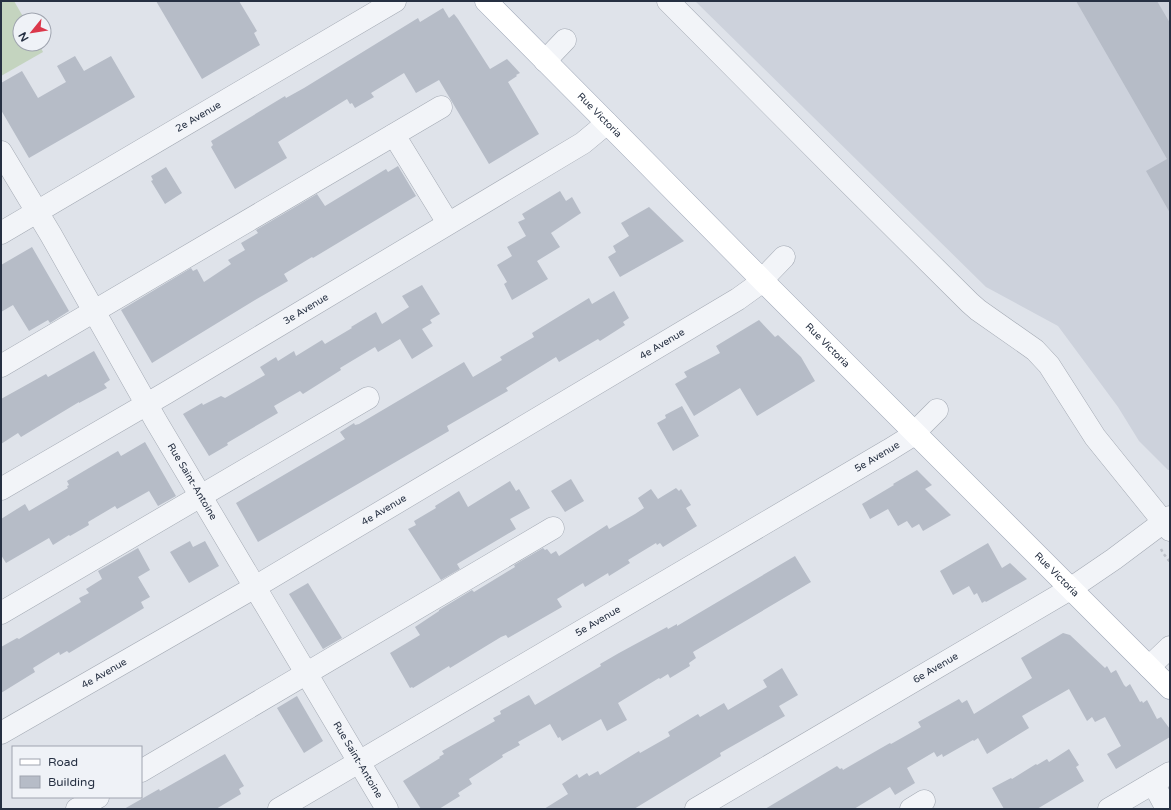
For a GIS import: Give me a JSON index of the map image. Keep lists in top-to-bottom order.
{
  "streets": {
    "main road": ["Rue Victoria"],
    "street": [
      "2e Avenue",
      "3e Avenue",
      "4e Avenue",
      "5e Avenue",
      "Rue Saint-Antoine",
      "6e Avenue"
    ]
  },
  "crossings": [
    ["Rue Victoria", "3e Avenue"],
    ["Rue Victoria", "4e Avenue"],
    ["Rue Victoria", "5e Avenue"],
    ["Rue Victoria", "6e Avenue"],
    ["2e Avenue", "Rue Saint-Antoine"],
    ["3e Avenue", "Rue Saint-Antoine"],
    ["4e Avenue", "Rue Saint-Antoine"],
    ["5e Avenue", "Rue Saint-Antoine"]
  ],
  "legend": ["Road", "Building"],
  "north": "bottom left"
}
